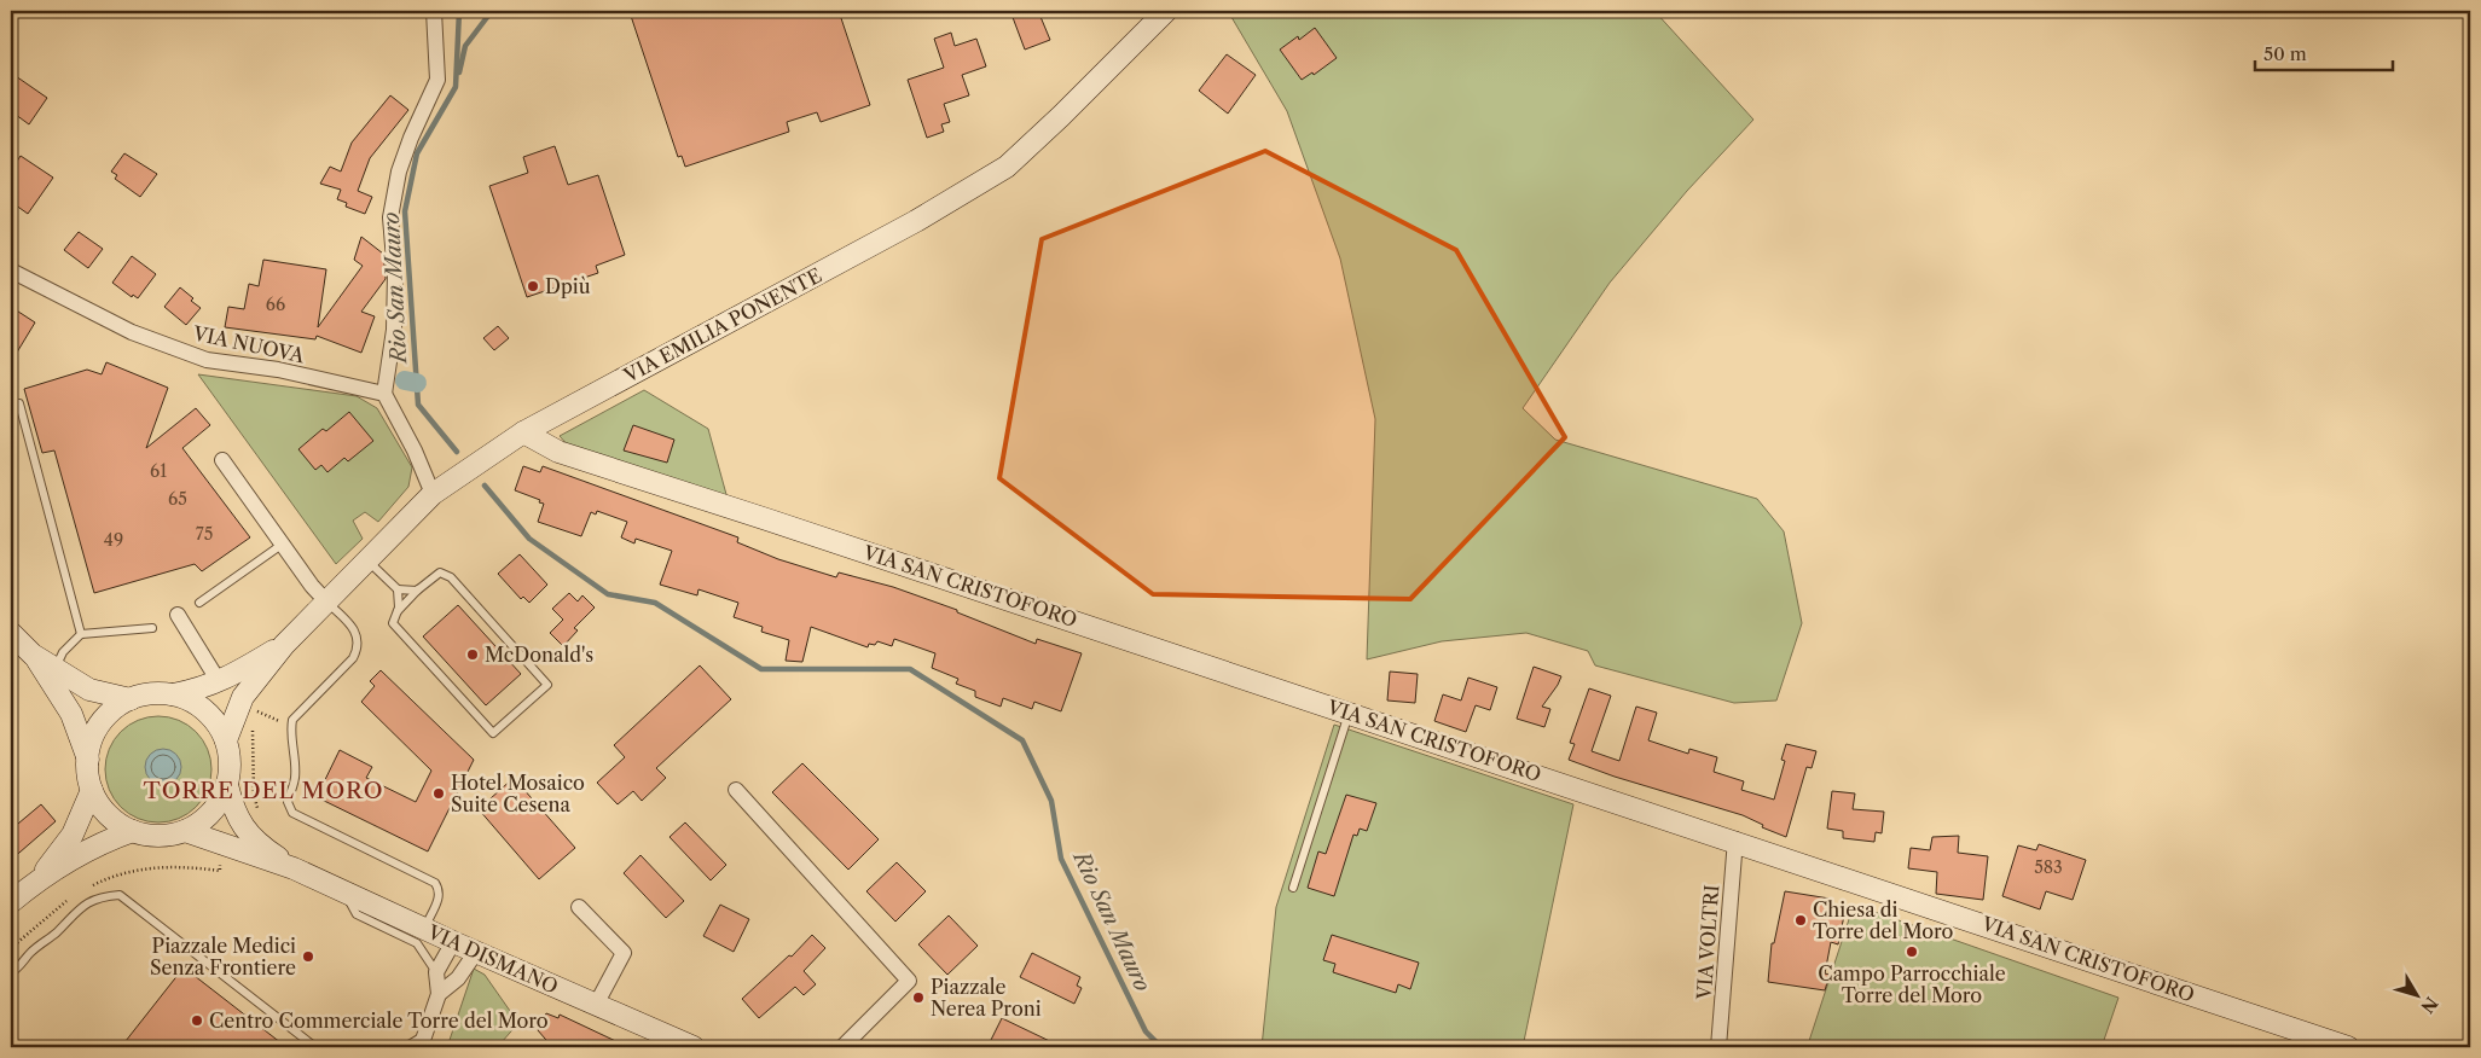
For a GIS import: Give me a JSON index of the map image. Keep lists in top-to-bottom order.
{
  "streets": {
    "main road": ["VIA EMILIA PONENTE", "VIA SAN CRISTOFORO", "VIA DISMANO"],
    "street": ["VIA NUOVA", "VIA VOLTRI"]
  },
  "crossings": [
    ["VIA EMILIA PONENTE", "VIA SAN CRISTOFORO"],
    ["VIA EMILIA PONENTE", "VIA DISMANO"],
    ["VIA SAN CRISTOFORO", "VIA VOLTRI"]
  ],
  "districts": ["TORRE DEL MORO"],
  "water": ["Rio San Mauro"],
  "places": [
    "Dpiù",
    "McDonald's",
    "Hotel Mosaico Suite Cesena",
    "Chiesa di Torre del Moro",
    "Campo Parrocchiale Torre del Moro",
    "Piazzale Medici Senza Frontiere",
    "Piazzale Nerea Proni",
    "Centro Commerciale Torre del Moro"
  ],
  "house_numbers": [
    "66",
    "61",
    "65",
    "75",
    "49",
    "583"
  ],
  "scale_bar": "50 m",
  "north": "bottom right"
}
